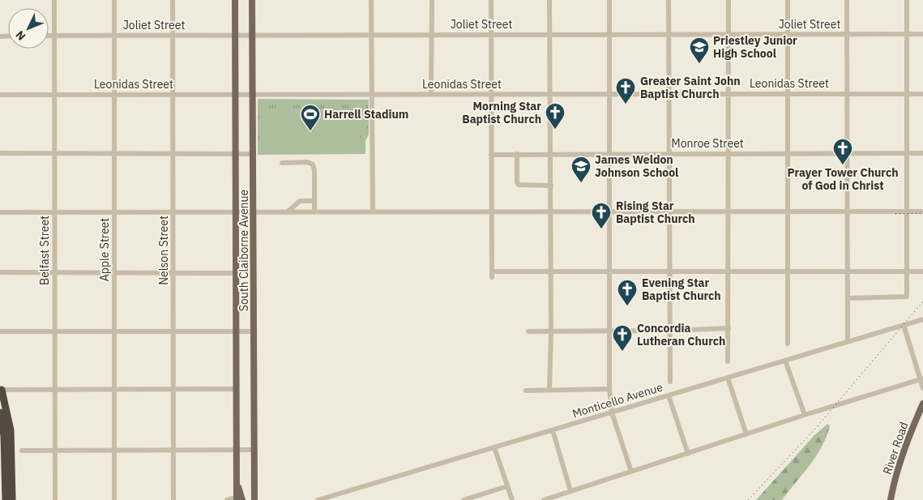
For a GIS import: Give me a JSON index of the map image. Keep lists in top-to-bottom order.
{
  "streets": {
    "main road": ["South Claiborne Avenue", "River Road"],
    "street": [
      "Joliet Street",
      "Leonidas Street",
      "Monroe Street",
      "Apple Street",
      "Belfast Street",
      "Nelson Street",
      "Monticello Avenue"
    ]
  },
  "crossings": [
    ["Joliet Street", "Apple Street"],
    ["Joliet Street", "Belfast Street"],
    ["Joliet Street", "Nelson Street"],
    ["Joliet Street", "South Claiborne Avenue"],
    ["Leonidas Street", "Apple Street"],
    ["Leonidas Street", "Belfast Street"],
    ["Leonidas Street", "Nelson Street"],
    ["Leonidas Street", "South Claiborne Avenue"]
  ],
  "places": {
    "school or university": ["Priestley Junior High School", "James Weldon Johnson School"],
    "church": [
      "Greater Saint John Baptist Church",
      "Morning Star Baptist Church",
      "Prayer Tower Church of God in Christ",
      "Rising Star Baptist Church",
      "Evening Star Baptist Church",
      "Concordia Lutheran Church"
    ],
    "sports": ["Harrell Stadium"]
  },
  "north": "bottom left"
}
